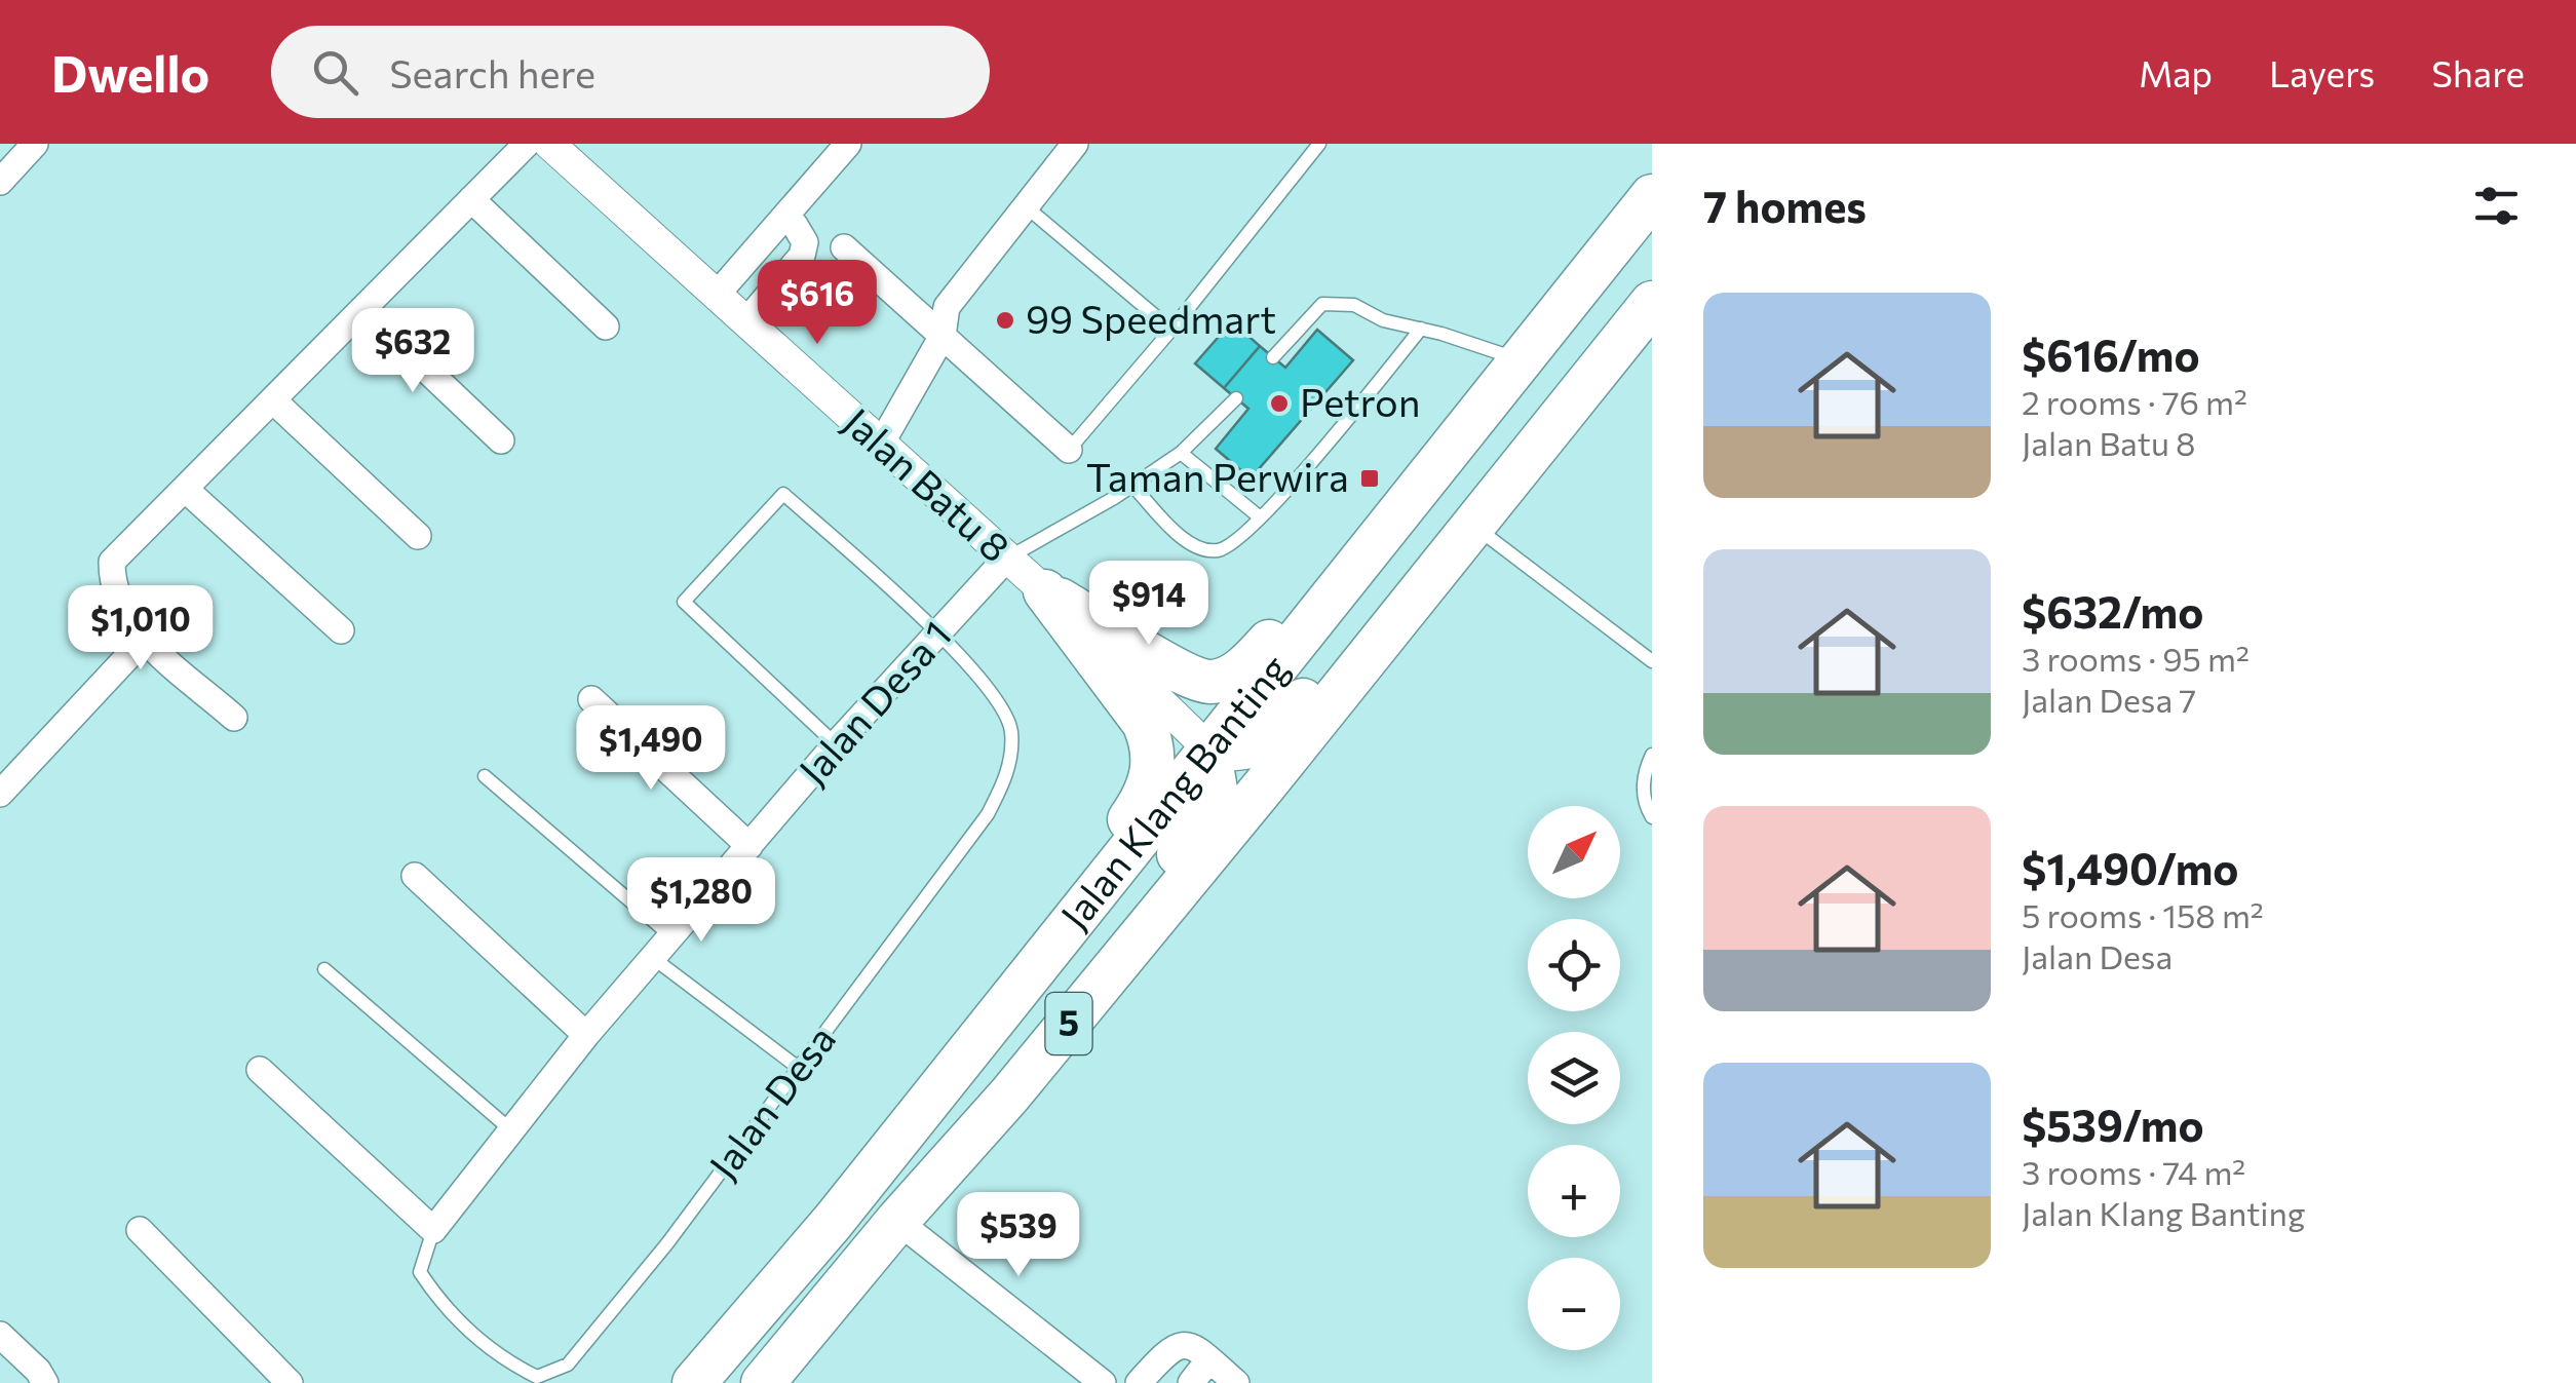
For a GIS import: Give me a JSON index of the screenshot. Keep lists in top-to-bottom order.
{
  "streets": {
    "highway": ["Jalan Klang Banting", "5"],
    "street": ["Jalan Batu 8", "Jalan Desa 1"],
    "lane": ["Jalan Desa"]
  },
  "crossings": [
    ["Jalan Batu 8", "Jalan Desa 1"],
    ["Jalan Batu 8", "Jalan Klang Banting"],
    ["Jalan Desa 1", "Jalan Desa"]
  ],
  "places": {
    "other": ["99 Speedmart", "Petron"],
    "transit": ["Taman Perwira"]
  },
  "north": "top right",
  "page": {
    "header": "Dwello",
    "search": "Search here",
    "nav": ["Map", "Layers", "Share"],
    "heading": "7 homes",
    "price": [
      "$616",
      "$632",
      "$914",
      "$1,010",
      "$1,490",
      "$1,280",
      "$539"
    ],
    "list": [
      {
        "name": "$616/mo",
        "note": "2 rooms · 76 m² · Jalan Batu 8"
      },
      {
        "name": "$632/mo",
        "note": "3 rooms · 95 m² · Jalan Desa 7"
      },
      {
        "name": "$1,490/mo",
        "note": "5 rooms · 158 m² · Jalan Desa"
      },
      {
        "name": "$539/mo",
        "note": "3 rooms · 74 m² · Jalan Klang Banting"
      }
    ],
    "map_buttons": ["+", "−"]
  }
}
